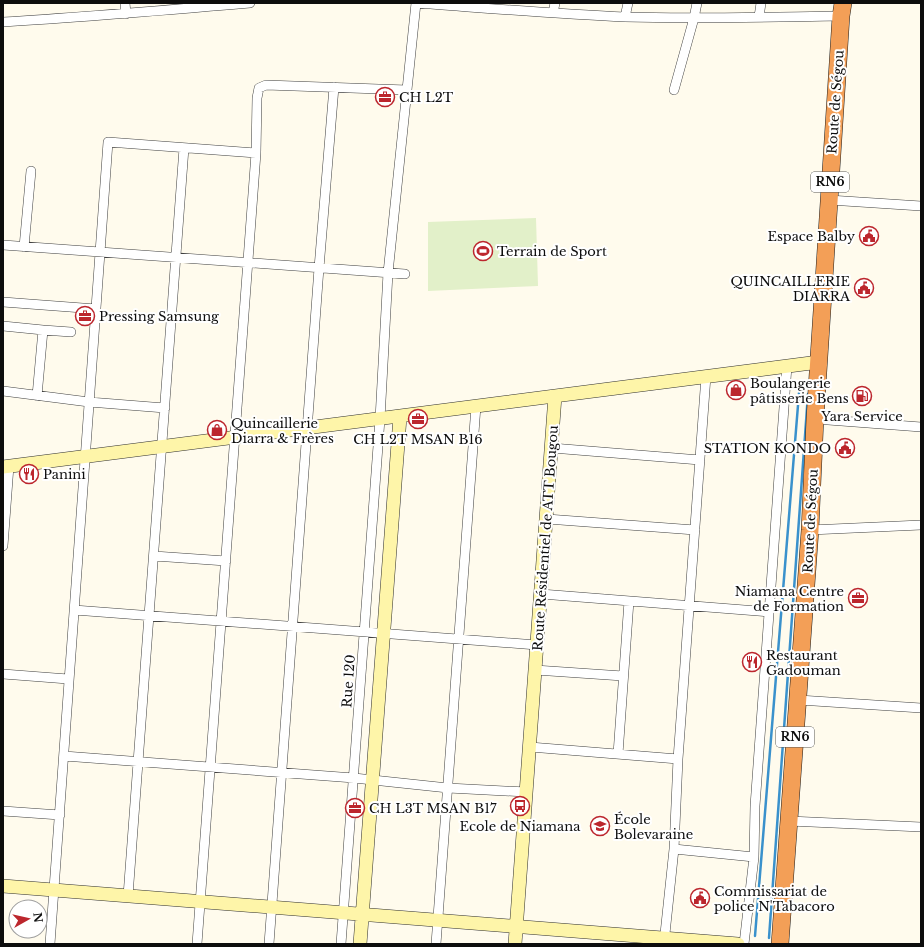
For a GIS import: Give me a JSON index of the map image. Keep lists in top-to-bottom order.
{
  "streets": {
    "highway": ["Route de Ségou", "RN6"],
    "street": ["Route Résidentiel de ATT Bougou", "Rue 120"]
  },
  "places": {
    "office": [
      "CH L2T",
      "Pressing Samsung",
      "CH L2T MSAN B16",
      "Niamana Centre de Formation",
      "CH L3T MSAN B17"
    ],
    "public building": [
      "Espace Balby",
      "QUINCAILLERIE DIARRA",
      "STATION KONDO",
      "Commissariat de police N'Tabacoro"
    ],
    "sports": ["Terrain de Sport"],
    "shop": ["Boulangerie pâtisserie Bens", "Quincaillerie Diarra & Frères"],
    "fuel station": ["Yara Service"],
    "restaurant": ["Panini", "Restaurant Gadouman"],
    "bus stop": ["Ecole de Niamana"],
    "school or university": ["École Bolevaraine"]
  },
  "north": "right"
}
